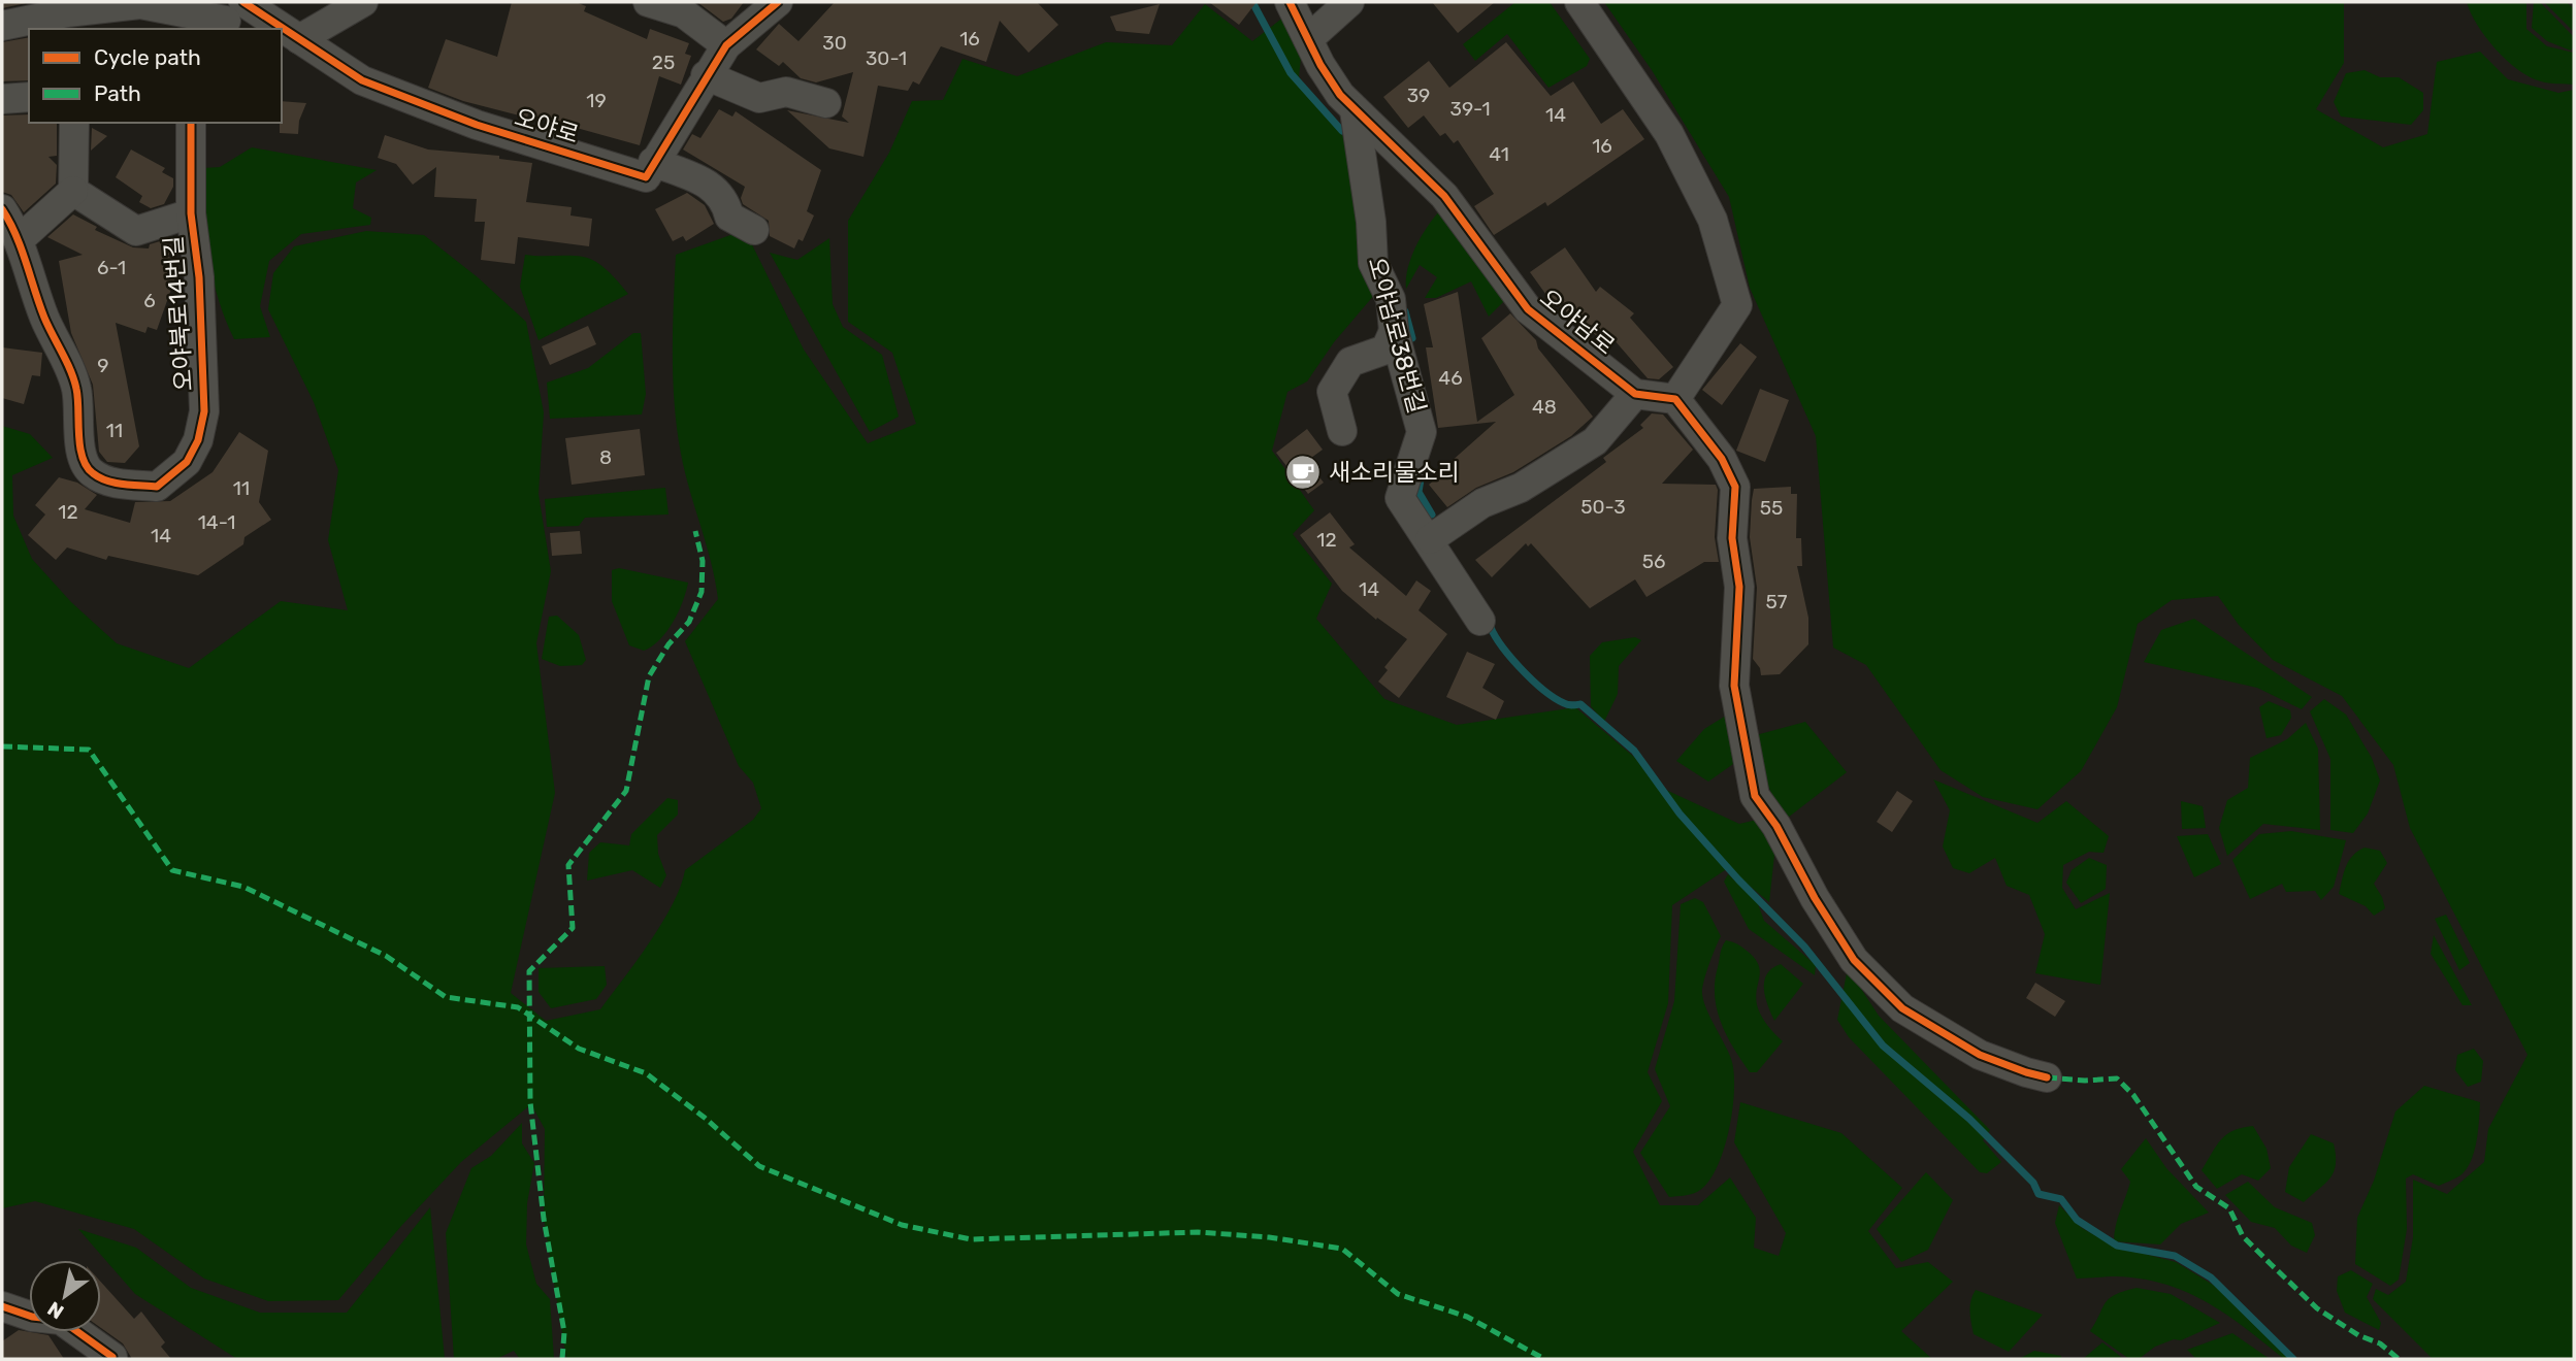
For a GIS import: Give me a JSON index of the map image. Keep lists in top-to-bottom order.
{
  "streets": {
    "street": [
      "오야로",
      "오야북로14번길",
      "오야남로",
      "오야남로38번길"
    ]
  },
  "crossings": [
    ["오야남로", "오야남로38번길"]
  ],
  "places": {
    "cafe": ["새소리물소리"]
  },
  "house_numbers": [
    "16",
    "30",
    "30-1",
    "25",
    "39",
    "19",
    "39-1",
    "14",
    "16",
    "41",
    "6-1",
    "6",
    "9",
    "46",
    "48",
    "11",
    "8",
    "11",
    "50-3",
    "55",
    "12",
    "14-1",
    "14",
    "12",
    "56",
    "14",
    "57"
  ],
  "legend": ["Cycle path", "Path"],
  "north": "bottom left"
}
